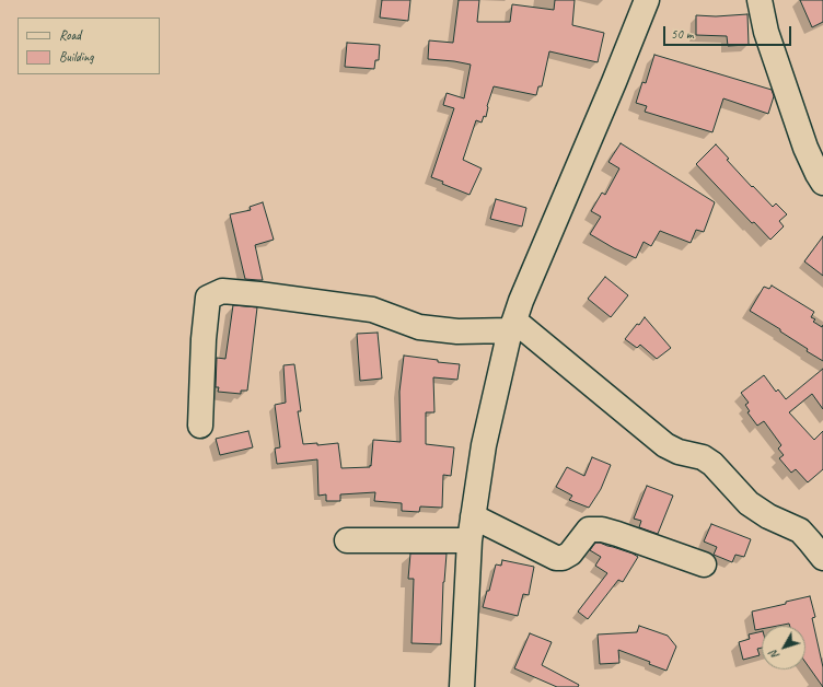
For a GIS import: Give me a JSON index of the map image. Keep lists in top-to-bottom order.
{
  "legend": ["Road", "Building"],
  "scale_bar": "50 m",
  "north": "bottom left"
}
